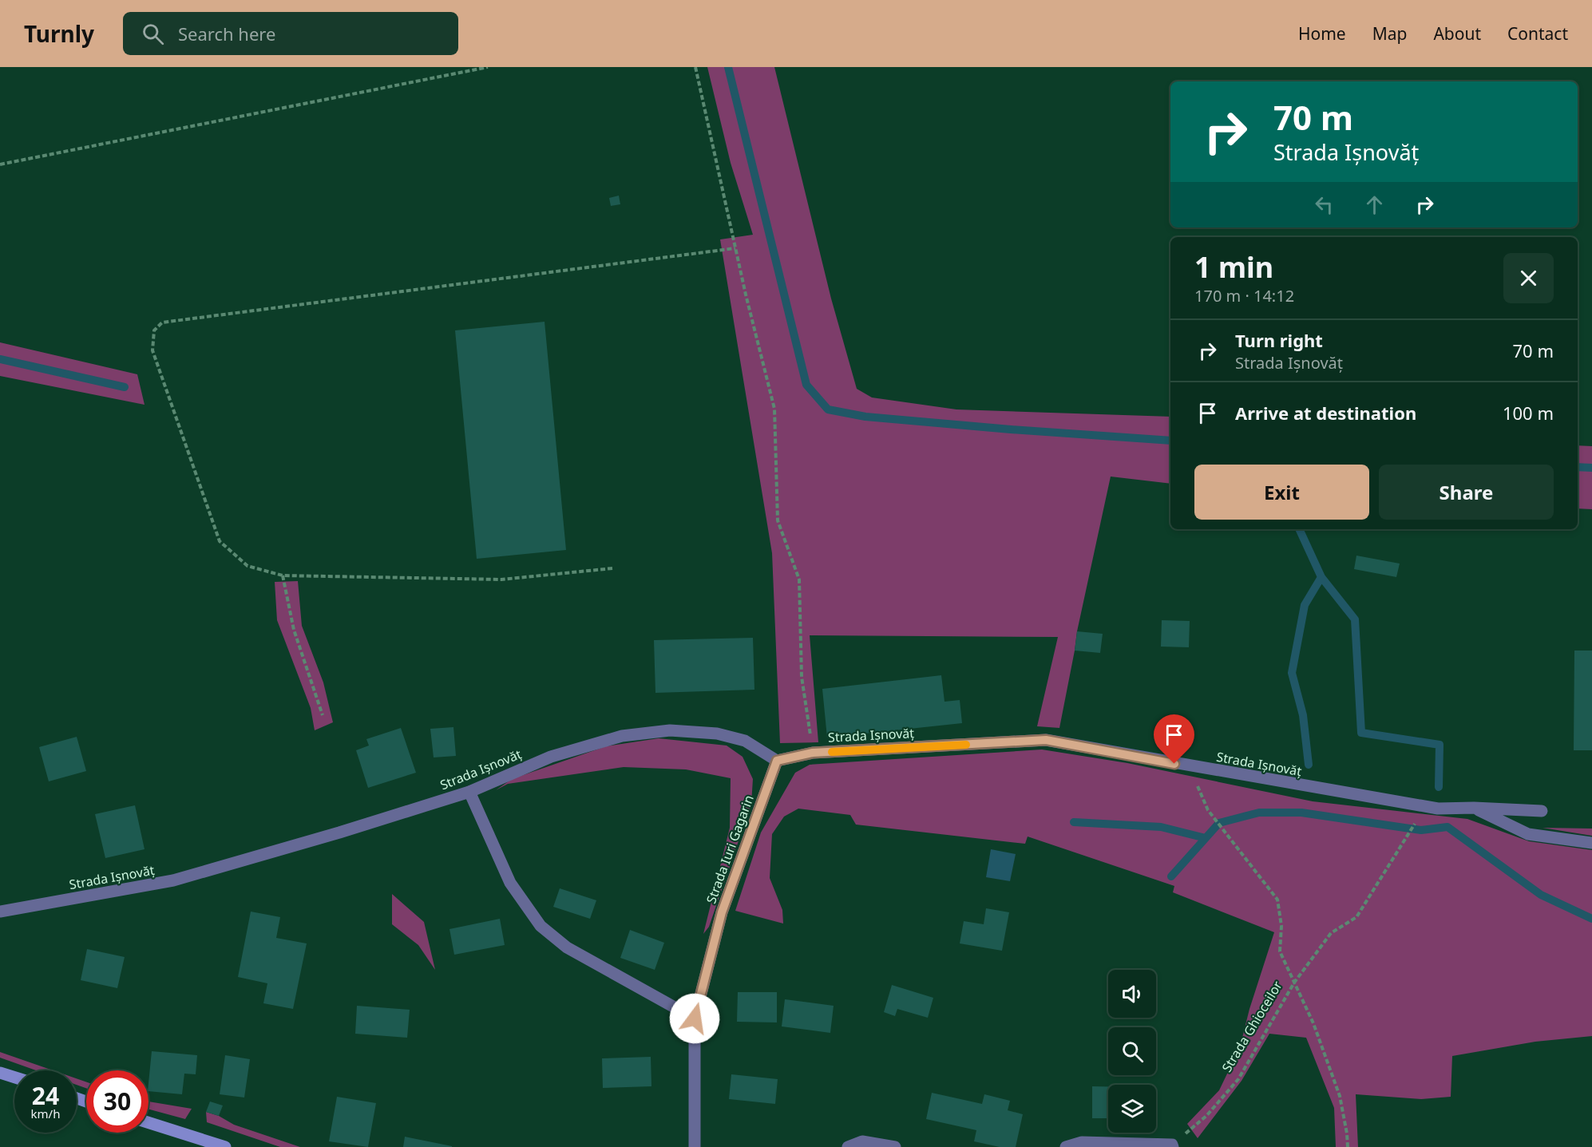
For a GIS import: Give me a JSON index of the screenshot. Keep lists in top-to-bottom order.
{
  "streets": {
    "street": ["Strada Ișnovăț", "Strada Iuri Gagarin"],
    "path": ["Strada Ghioceilor"]
  },
  "crossings": [
    ["Strada Ișnovăț", "Strada Iuri Gagarin"]
  ],
  "page": {
    "header": "Turnly",
    "search": "Search here",
    "nav": [
      "Home",
      "Map",
      "About",
      "Contact"
    ],
    "turn": ["70 m", "Strada Ișnovăț"],
    "heading": ["1 min", "170 m · 14:12"],
    "list": [
      {
        "name": "Turn right",
        "note": "Strada Ișnovăț",
        "value": "70 m"
      },
      {
        "name": "Arrive at destination",
        "value": "100 m"
      }
    ],
    "buttons": ["Exit", "Share"],
    "speed": "24 km/h",
    "limit": "30"
  }
}
